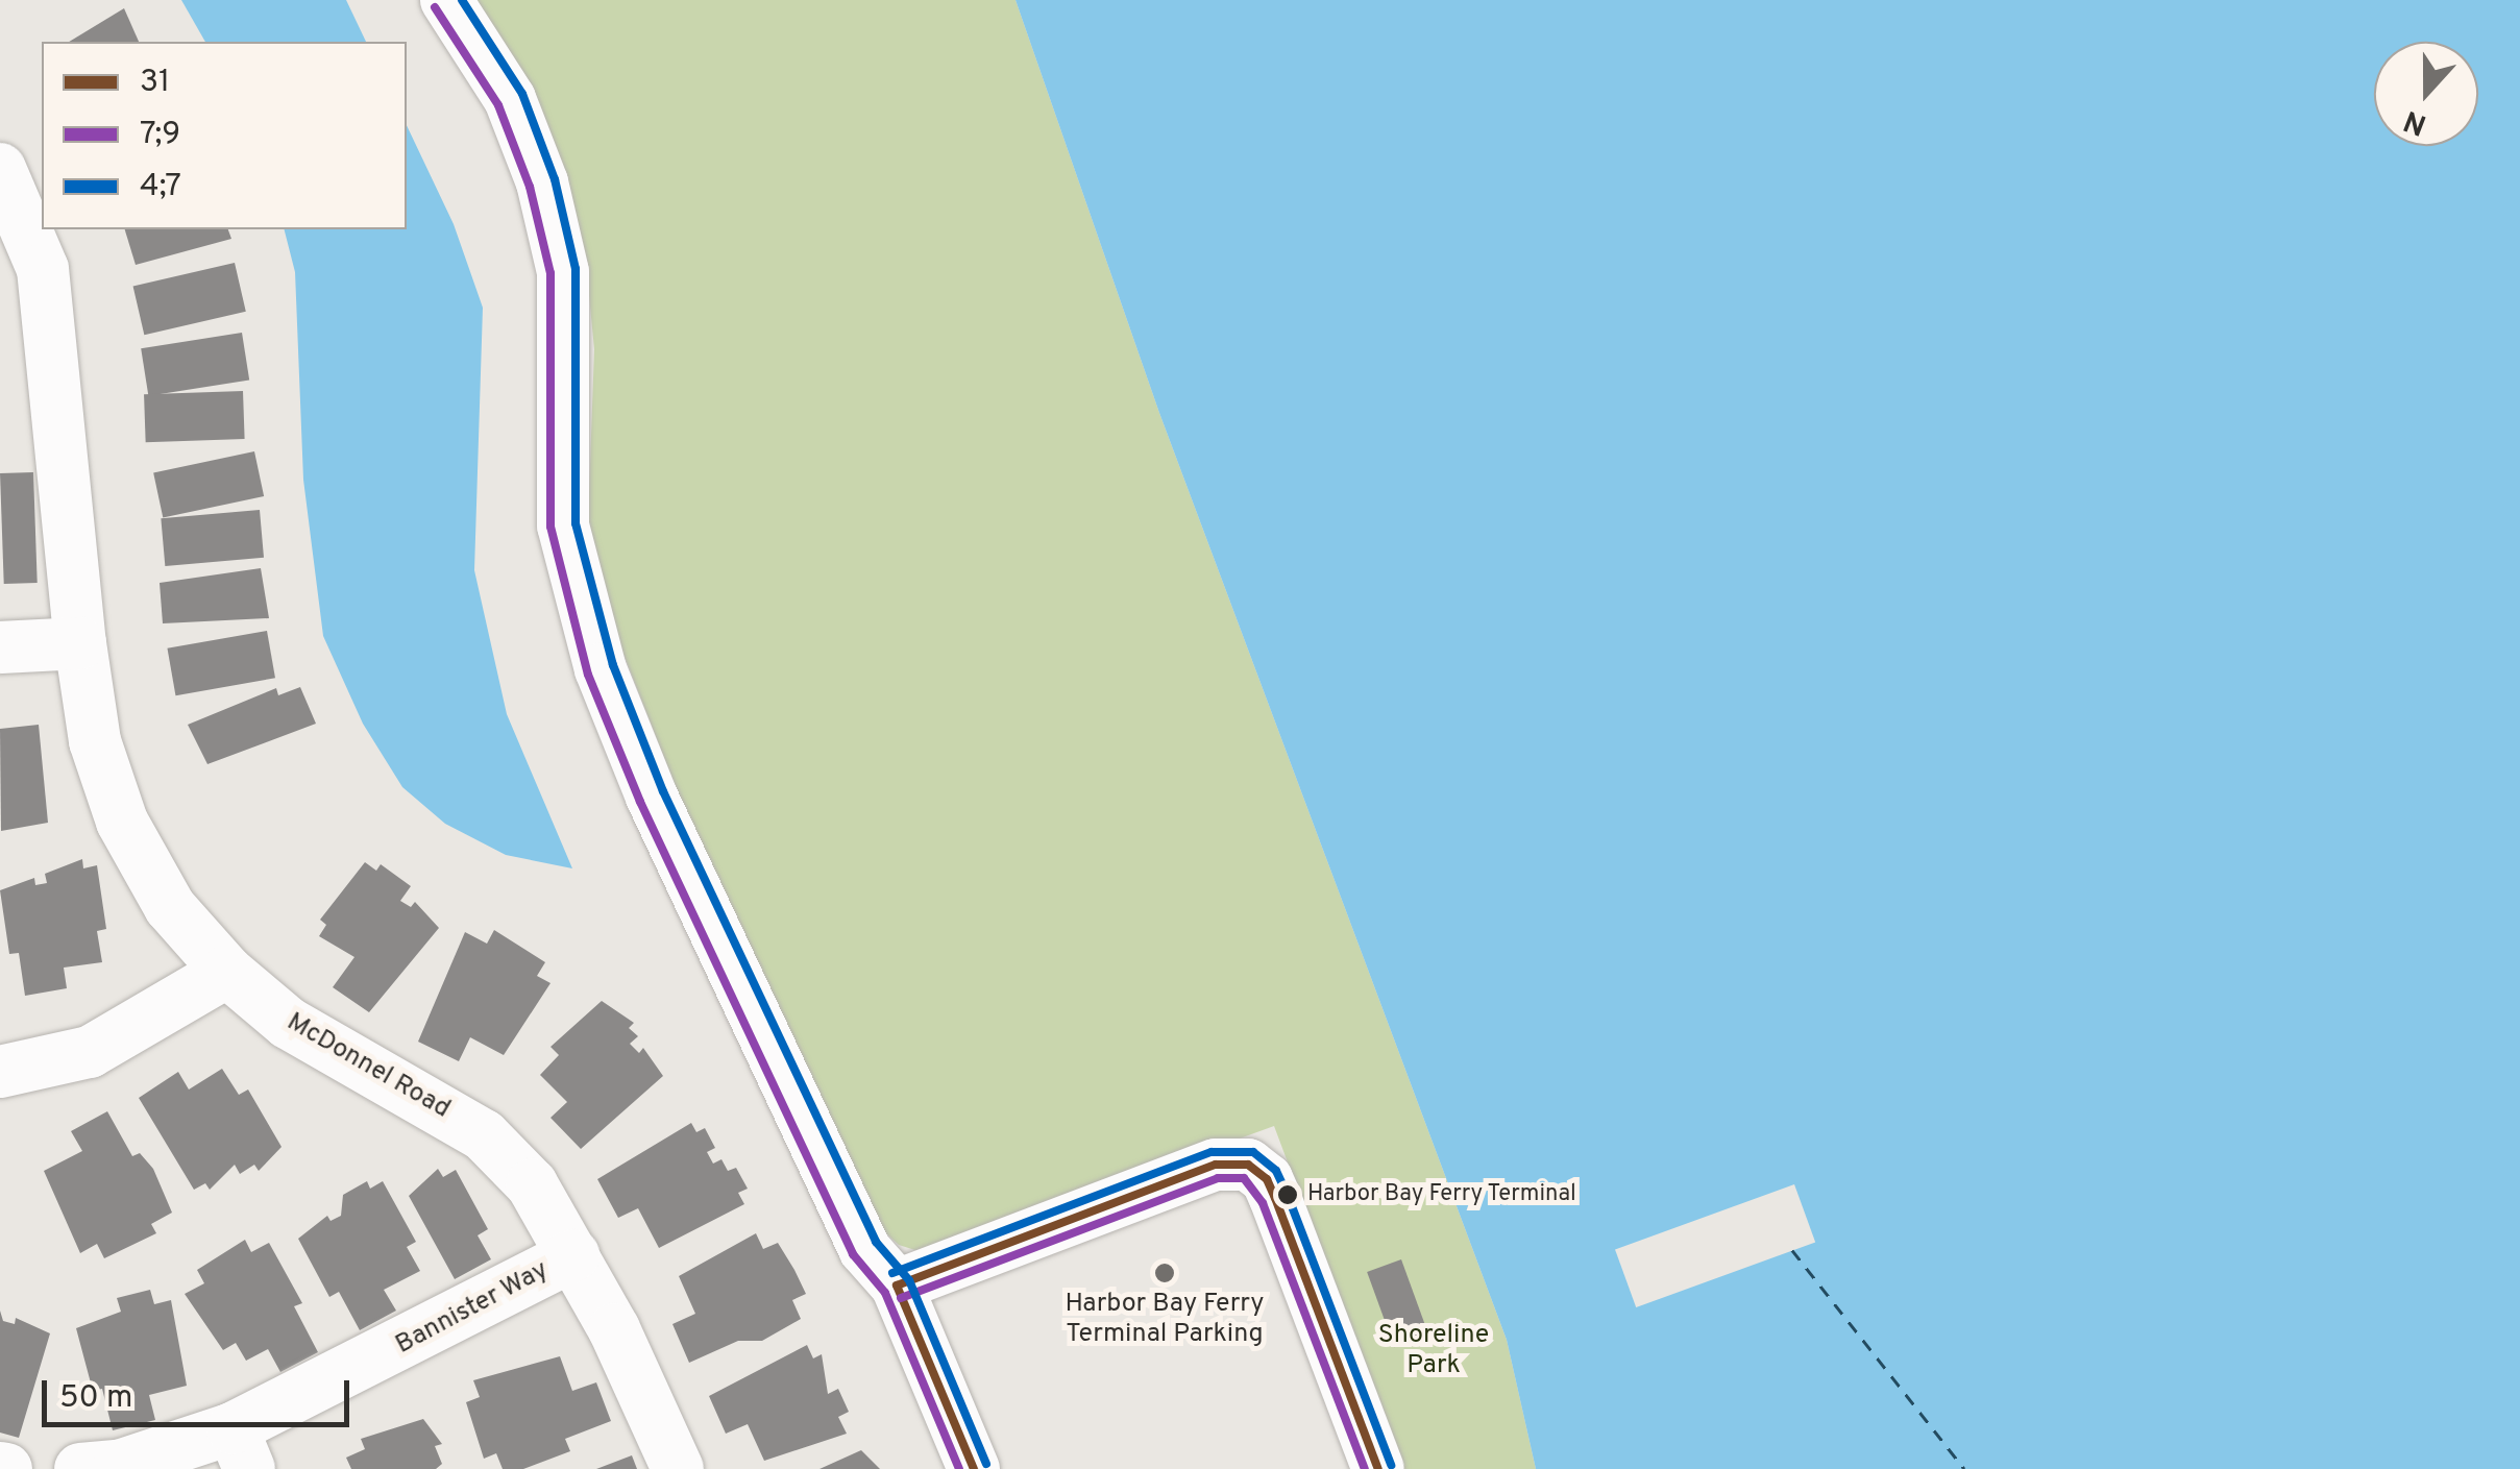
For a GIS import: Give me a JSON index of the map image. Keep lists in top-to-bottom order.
{
  "streets": {
    "street": ["McDonnel Road", "Bannister Way"]
  },
  "crossings": [
    ["McDonnel Road", "Bannister Way"]
  ],
  "parks": ["Shoreline Park"],
  "places": ["Harbor Bay Ferry Terminal", "Harbor Bay Ferry Terminal Parking"],
  "lines": ["transit line 4;7", "transit line 7;9", "transit line 31"],
  "legend": ["31", "7;9", "4;7"],
  "scale_bar": "50 m",
  "north": "bottom"
}
